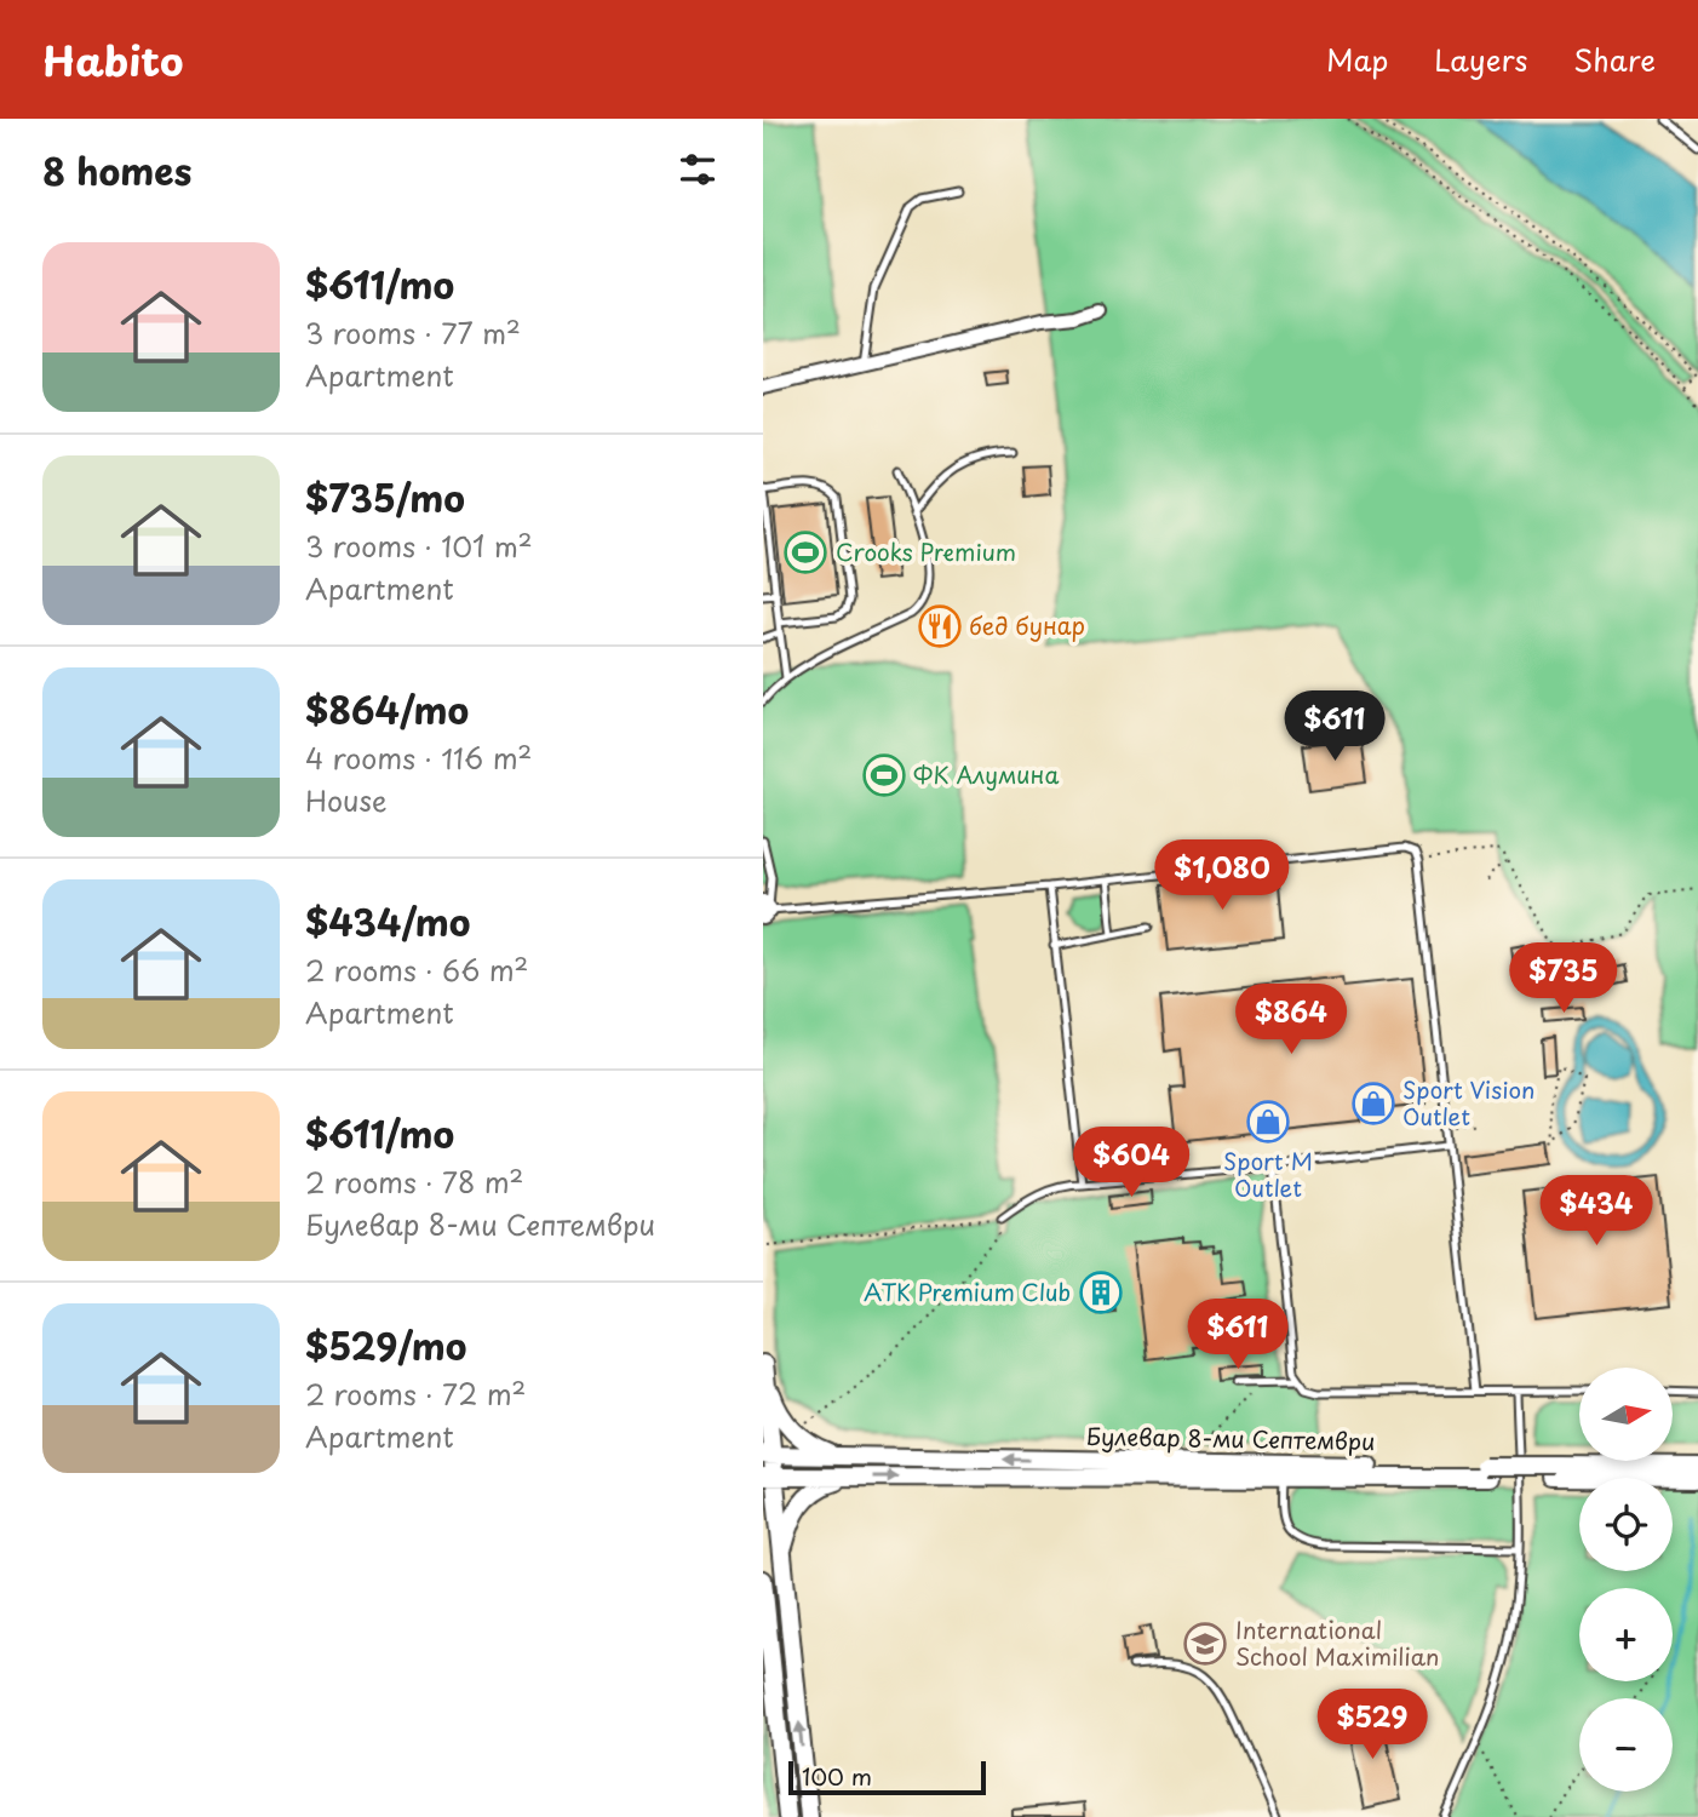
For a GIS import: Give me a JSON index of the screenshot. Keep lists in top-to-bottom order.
{
  "streets": {
    "street": ["Булевар 8-ми Септември"]
  },
  "places": {
    "sports": ["Crooks Premium", "ФК Алумина"],
    "restaurant": ["бед бунар"],
    "shop": ["Sport Vision Outlet", "Sport M Outlet"],
    "building": ["ATK Premium Club"],
    "school or university": ["International School Maximilian"]
  },
  "scale_bar": "100 m",
  "north": "right",
  "page": {
    "header": "Habito",
    "nav": ["Map", "Layers", "Share"],
    "heading": "8 homes",
    "list": [
      {
        "name": "$611/mo",
        "note": "3 rooms · 77 m² · Apartment"
      },
      {
        "name": "$735/mo",
        "note": "3 rooms · 101 m² · Apartment"
      },
      {
        "name": "$864/mo",
        "note": "4 rooms · 116 m² · House"
      },
      {
        "name": "$434/mo",
        "note": "2 rooms · 66 m² · Apartment"
      },
      {
        "name": "$611/mo",
        "note": "2 rooms · 78 m² · Булевар 8-ми Септември"
      },
      {
        "name": "$529/mo",
        "note": "2 rooms · 72 m² · Apartment"
      }
    ],
    "price": [
      "$611",
      "$1,080",
      "$735",
      "$864",
      "$604",
      "$434",
      "$611",
      "$529"
    ],
    "map_buttons": ["+", "−"],
    "scale": "100 m"
  }
}
